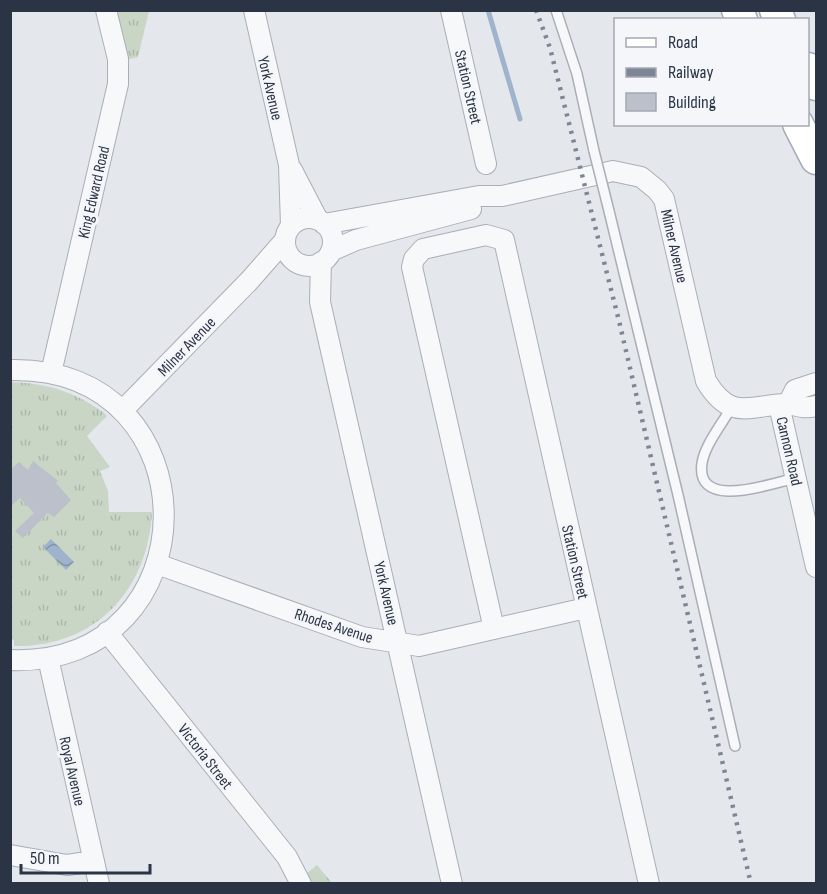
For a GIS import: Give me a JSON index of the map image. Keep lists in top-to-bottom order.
{
  "streets": {
    "street": [
      "Station Street",
      "York Avenue",
      "King Edward Road",
      "Milner Avenue",
      "Cannon Road",
      "Rhodes Avenue",
      "Victoria Street",
      "Royal Avenue"
    ]
  },
  "crossings": [
    ["Station Street", "Rhodes Avenue"],
    ["York Avenue", "Milner Avenue"],
    ["York Avenue", "Rhodes Avenue"]
  ],
  "legend": ["Road", "Railway", "Building"],
  "scale_bar": "50 m"
}
